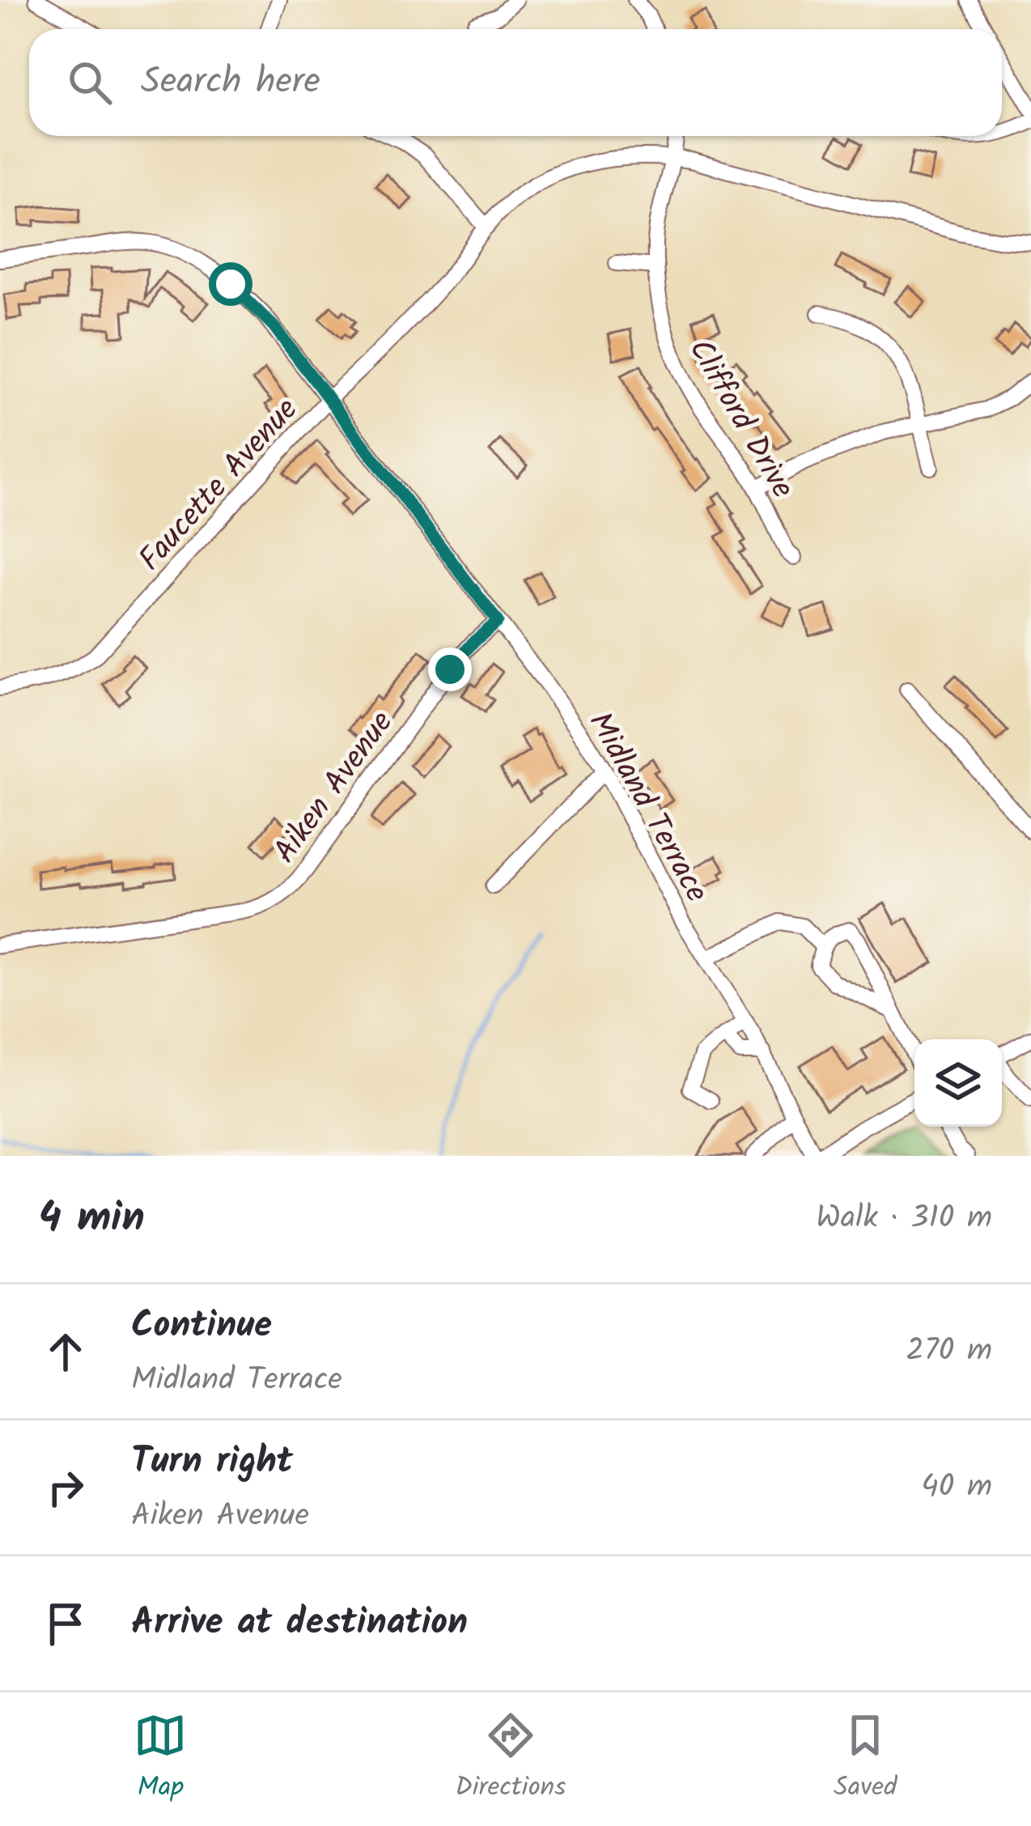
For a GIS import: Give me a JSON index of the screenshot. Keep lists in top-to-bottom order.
{
  "streets": {
    "street": [
      "Clifford Drive",
      "Faucette Avenue",
      "Aiken Avenue",
      "Midland Terrace"
    ]
  },
  "crossings": [
    ["Faucette Avenue", "Midland Terrace"],
    ["Aiken Avenue", "Midland Terrace"]
  ],
  "page": {
    "search": "Search here",
    "heading": ["4 min", "Walk · 310 m"],
    "list": [
      ["Continue", "Midland Terrace", "270 m"],
      ["Turn right", "Aiken Avenue", "40 m"],
      "Arrive at destination"
    ],
    "nav": ["Map", "Directions", "Saved"]
  }
}
